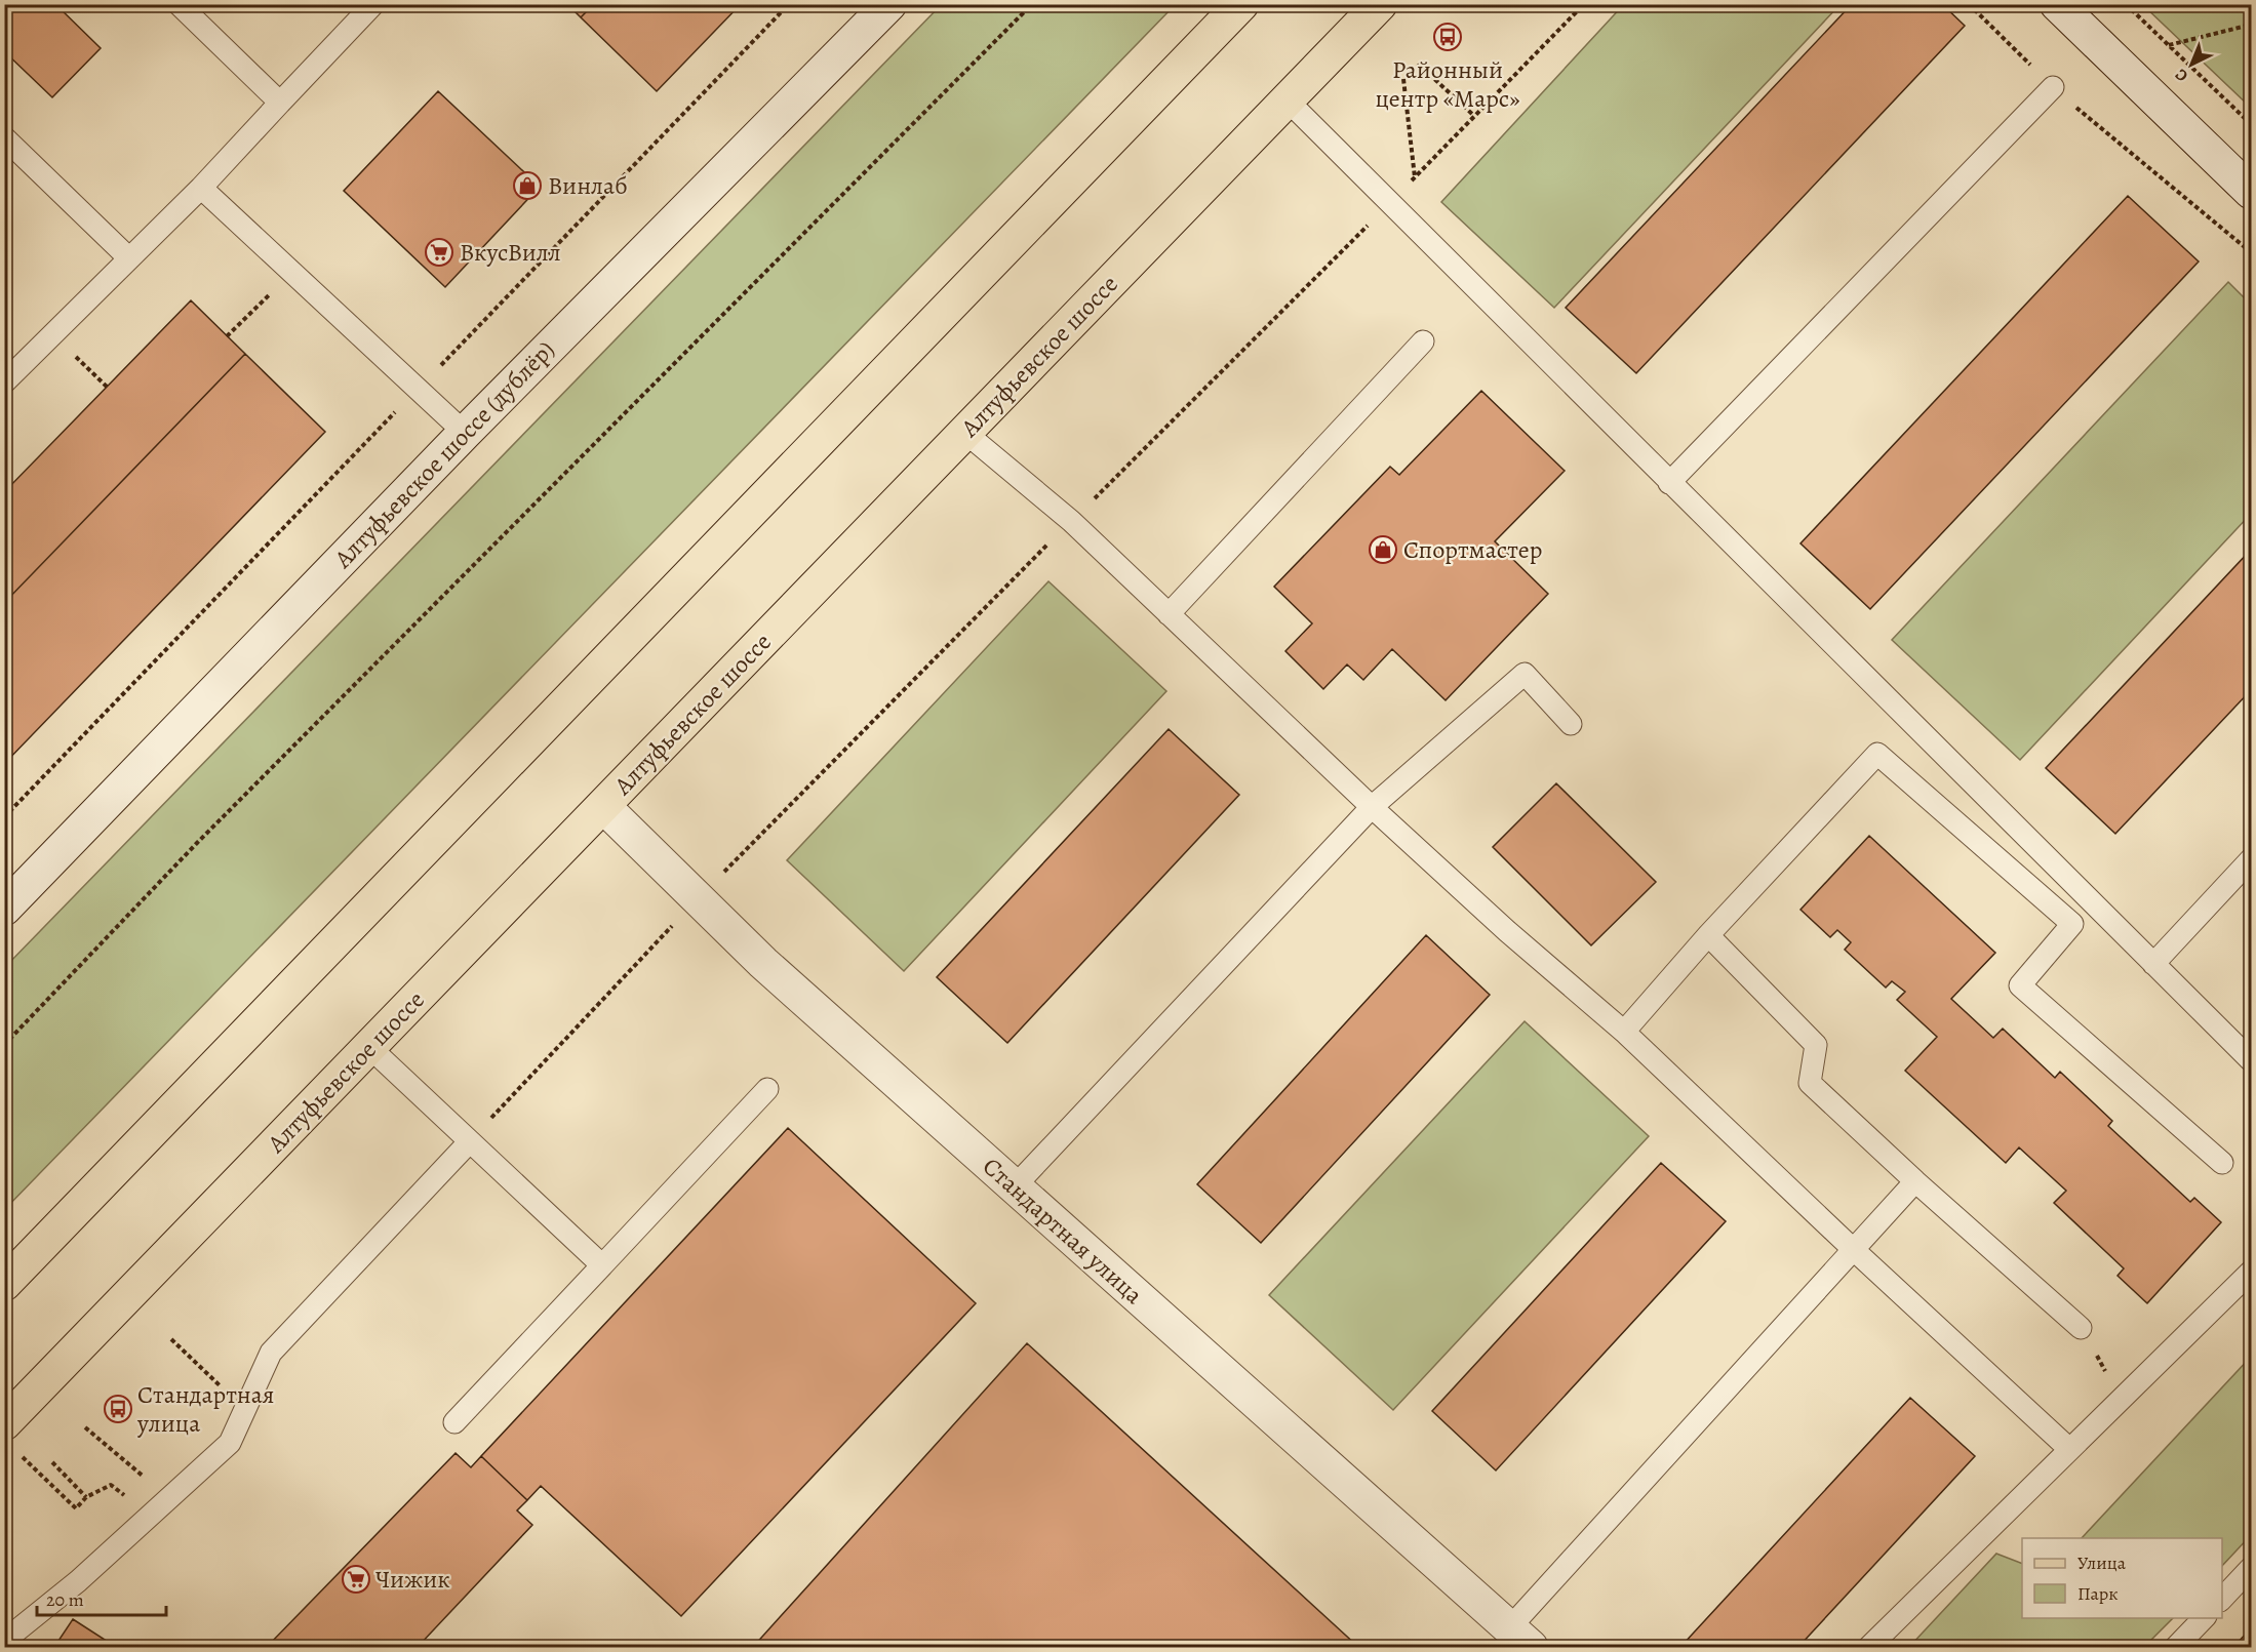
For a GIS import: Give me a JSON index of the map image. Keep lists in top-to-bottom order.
{
  "streets": {
    "main road": ["Алтуфьевское шоссе", "Алтуфьевское шоссе (дублёр)", "Стандартная улица"]
  },
  "crossings": [
    ["Алтуфьевское шоссе", "Стандартная улица"]
  ],
  "places": {
    "bus stop": ["Районный центр «Марс»", "Стандартная улица"],
    "shop": ["Винлаб", "Спортмастер"],
    "supermarket": ["ВкусВилл", "Чижик"]
  },
  "legend": ["Улица", "Парк"],
  "scale_bar": "20 m",
  "north": "bottom left"
}
